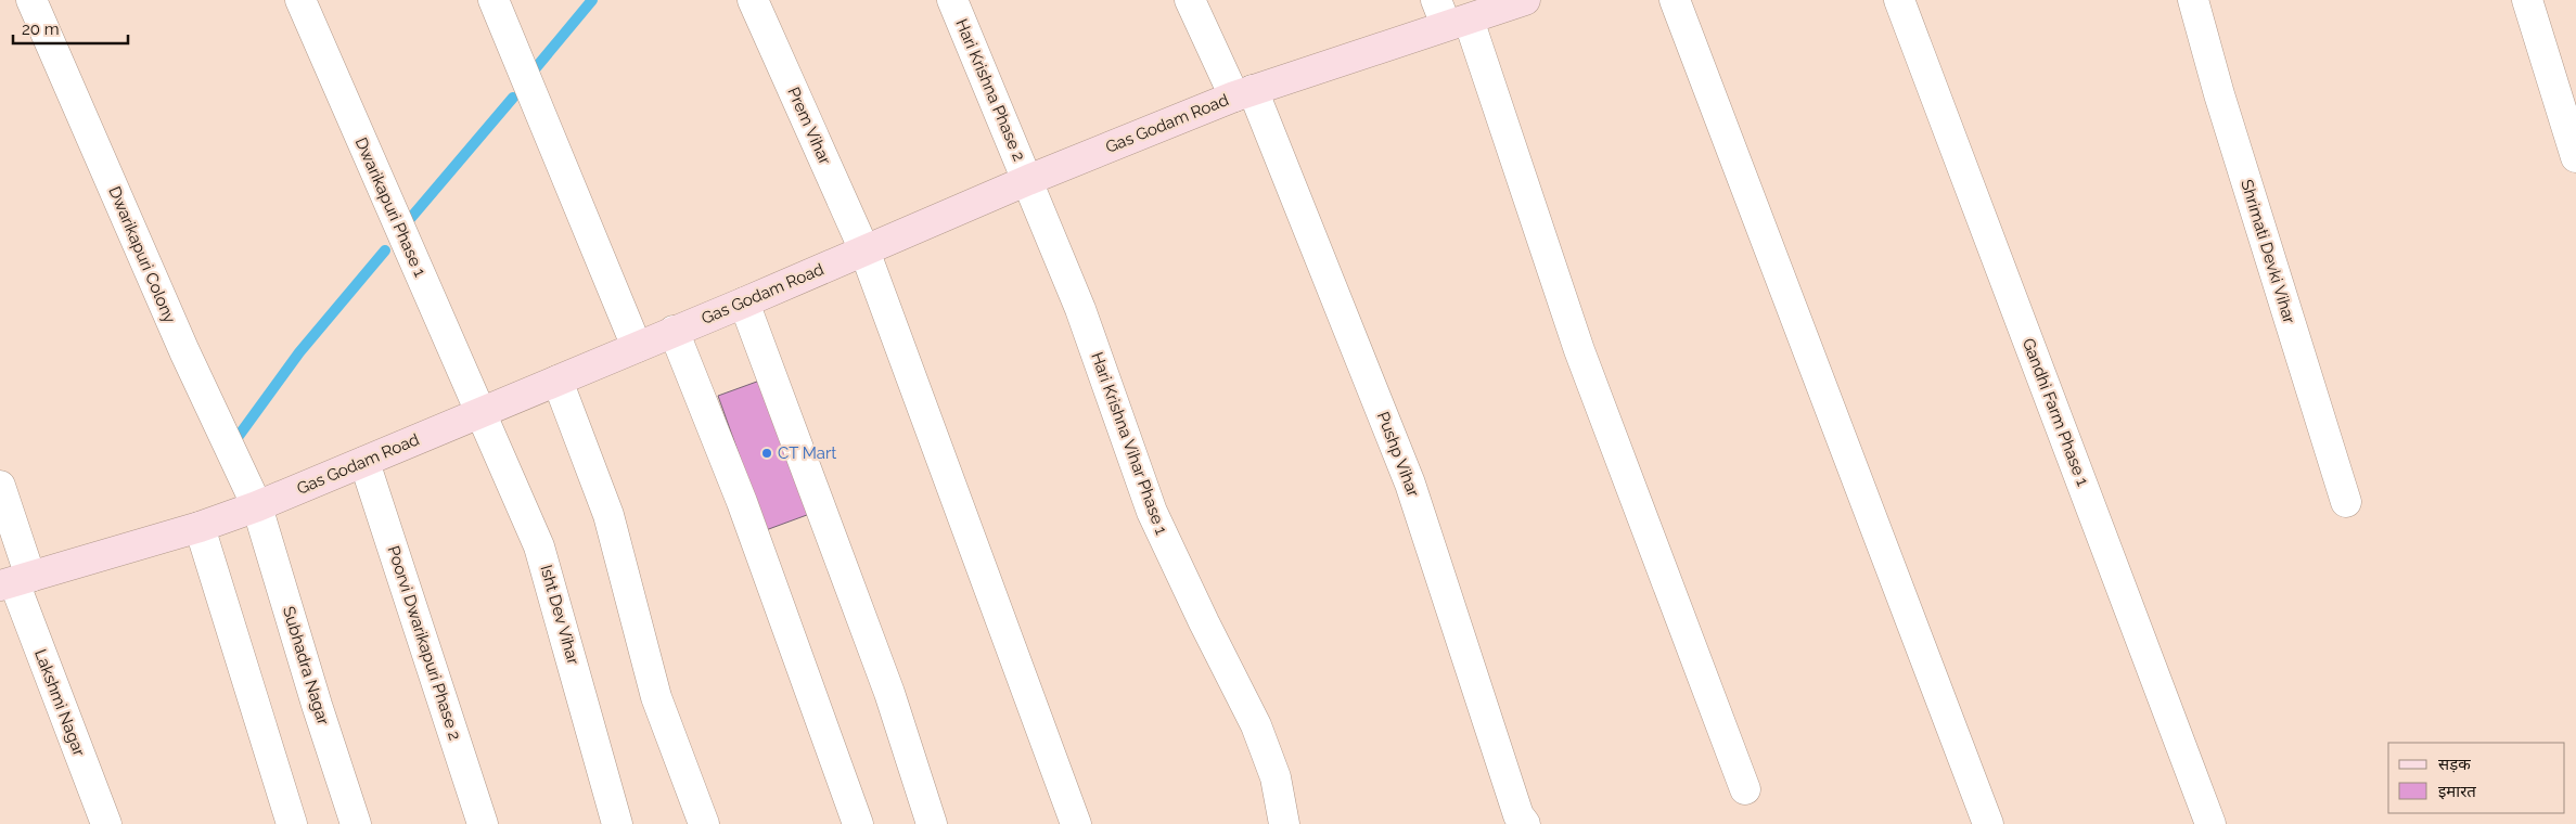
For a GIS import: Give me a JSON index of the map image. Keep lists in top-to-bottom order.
{
  "streets": {
    "main road": ["Gas Godam Road"],
    "street": [
      "Hari Krishna Phase 2",
      "Prem Vihar",
      "Dwarikapuri Phase 1",
      "Shrimati Devki Vihar",
      "Dwarikapuri Colony",
      "Gandhi Farm Phase 1",
      "Hari Krishna Vihar Phase 1",
      "Pushp Vihar",
      "Isht Dev Vihar",
      "Poorvi Dwarikapuri Phase 2",
      "Subhadra Nagar",
      "Lakshmi Nagar"
    ]
  },
  "crossings": [
    ["Hari Krishna Phase 2", "Gas Godam Road"],
    ["Hari Krishna Phase 2", "Hari Krishna Vihar Phase 1"],
    ["Gas Godam Road", "Prem Vihar"],
    ["Gas Godam Road", "Dwarikapuri Phase 1"],
    ["Gas Godam Road", "Dwarikapuri Colony"],
    ["Gas Godam Road", "Hari Krishna Vihar Phase 1"],
    ["Gas Godam Road", "Pushp Vihar"],
    ["Gas Godam Road", "Isht Dev Vihar"],
    ["Gas Godam Road", "Poorvi Dwarikapuri Phase 2"],
    ["Gas Godam Road", "Subhadra Nagar"],
    ["Gas Godam Road", "Lakshmi Nagar"],
    ["Dwarikapuri Phase 1", "Isht Dev Vihar"],
    ["Dwarikapuri Colony", "Subhadra Nagar"]
  ],
  "places": ["CT Mart"],
  "legend": ["सड़क", "इमारत"],
  "scale_bar": "20 m"
}
